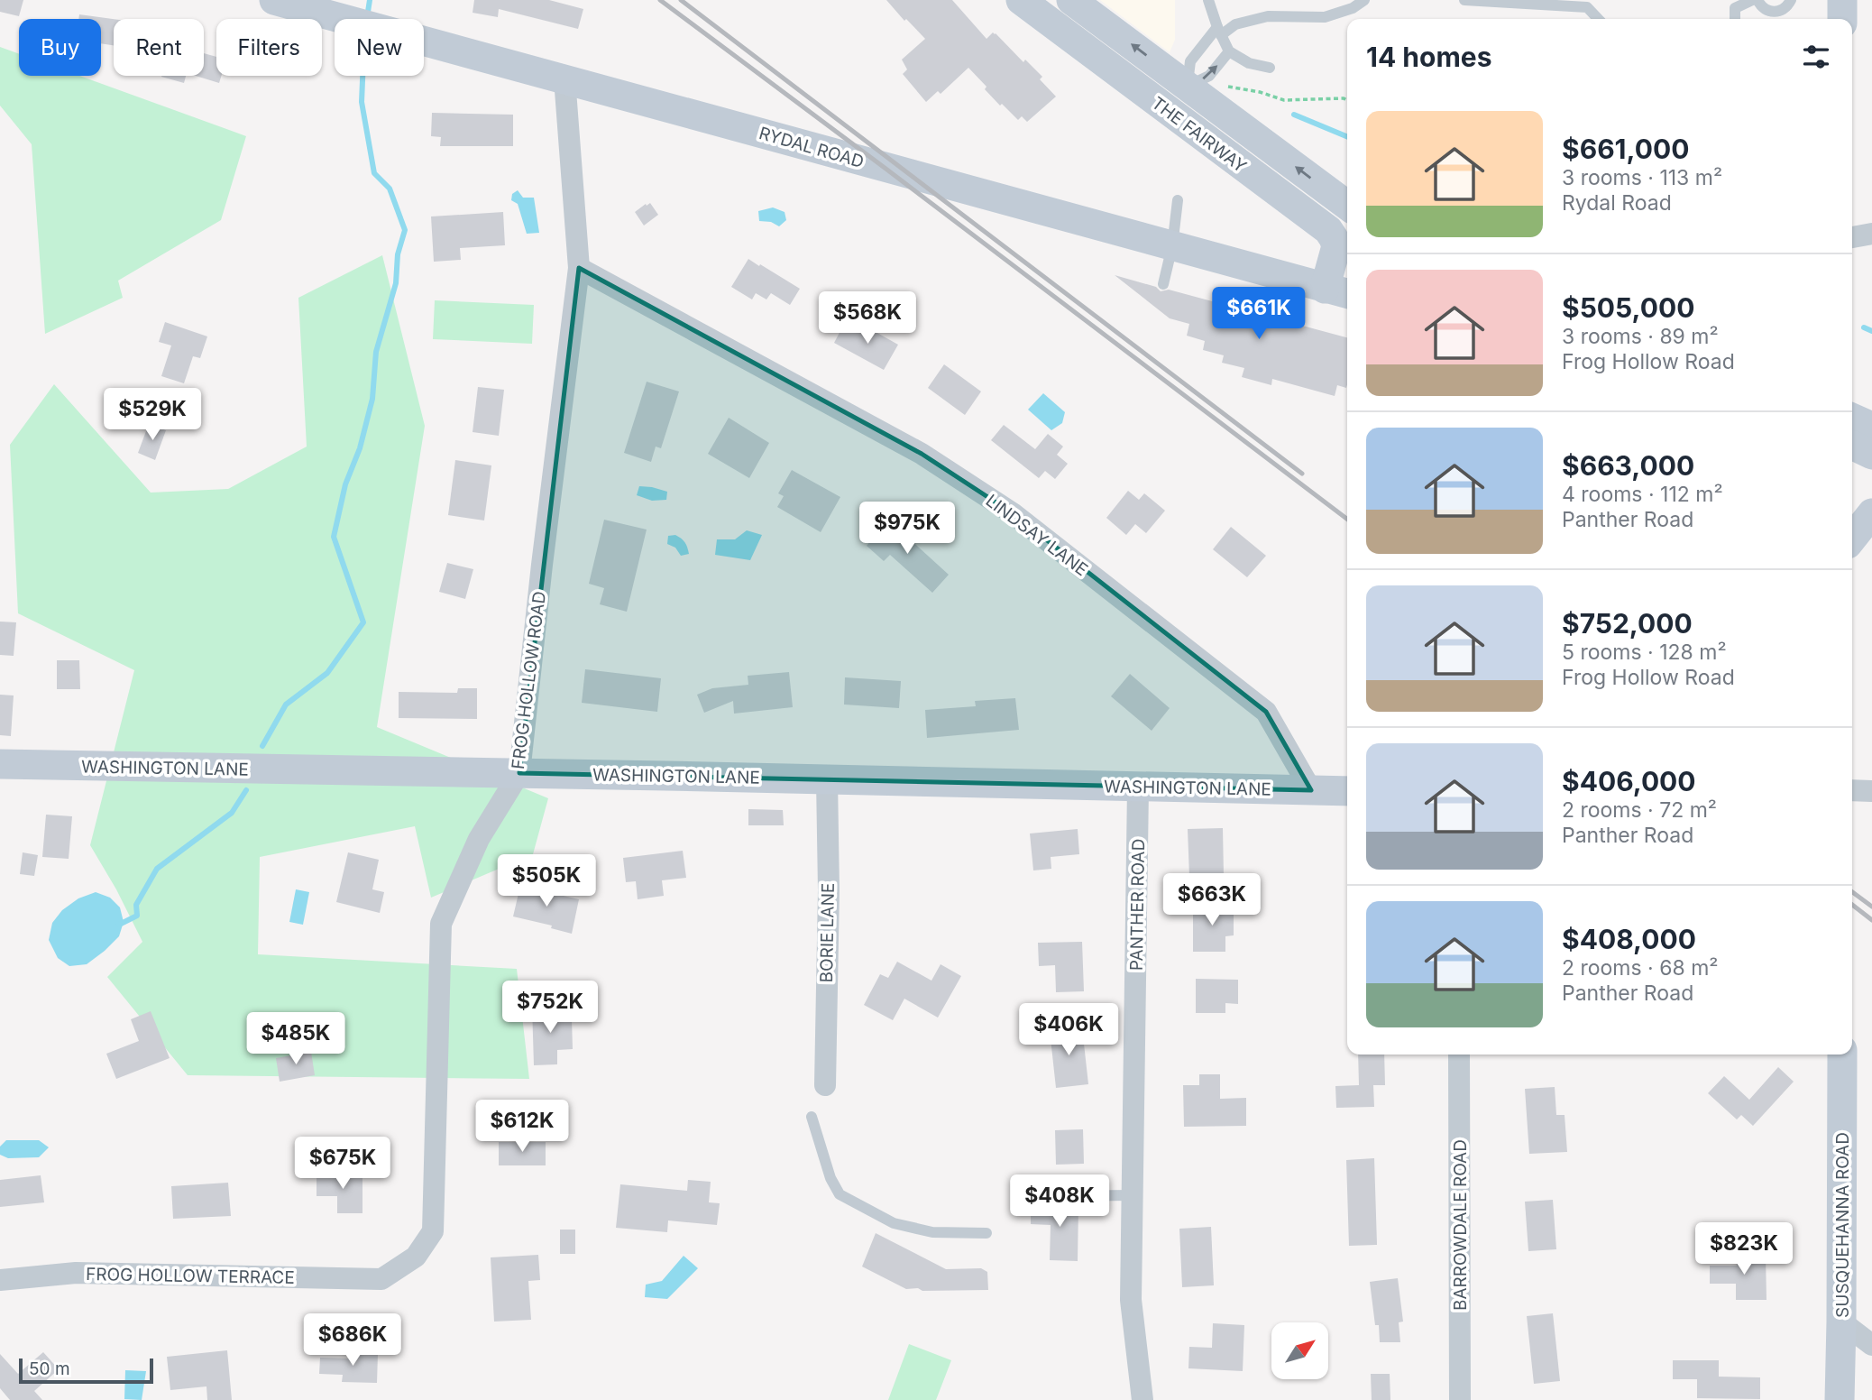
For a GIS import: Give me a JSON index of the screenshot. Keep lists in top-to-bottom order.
{
  "streets": {
    "main road": [
      "THE FAIRWAY",
      "RYDAL ROAD",
      "WASHINGTON LANE",
      "SUSQUEHANNA ROAD"
    ],
    "street": [
      "LINDSAY LANE",
      "FROG HOLLOW ROAD",
      "PANTHER ROAD",
      "BORIE LANE",
      "BARROWDALE ROAD",
      "FROG HOLLOW TERRACE"
    ]
  },
  "crossings": [
    ["THE FAIRWAY", "RYDAL ROAD"],
    ["RYDAL ROAD", "FROG HOLLOW ROAD"],
    ["LINDSAY LANE", "FROG HOLLOW ROAD"],
    ["LINDSAY LANE", "WASHINGTON LANE"],
    ["FROG HOLLOW ROAD", "WASHINGTON LANE"],
    ["FROG HOLLOW ROAD", "FROG HOLLOW TERRACE"],
    ["WASHINGTON LANE", "PANTHER ROAD"],
    ["WASHINGTON LANE", "BORIE LANE"]
  ],
  "scale_bar": "50 m",
  "north": "top right",
  "page": {
    "chip": [
      "Buy",
      "Rent",
      "Filters",
      "New"
    ],
    "heading": "14 homes",
    "list": [
      {
        "name": "$661,000",
        "note": "3 rooms · 113 m² · Rydal Road"
      },
      {
        "name": "$505,000",
        "note": "3 rooms · 89 m² · Frog Hollow Road"
      },
      {
        "name": "$663,000",
        "note": "4 rooms · 112 m² · Panther Road"
      },
      {
        "name": "$752,000",
        "note": "5 rooms · 128 m² · Frog Hollow Road"
      },
      {
        "name": "$406,000",
        "note": "2 rooms · 72 m² · Panther Road"
      },
      {
        "name": "$408,000",
        "note": "2 rooms · 68 m² · Panther Road"
      }
    ],
    "price": [
      "$661K",
      "$568K",
      "$529K",
      "$975K",
      "$505K",
      "$663K",
      "$752K",
      "$406K",
      "$485K",
      "$612K",
      "$675K",
      "$408K",
      "$823K",
      "$686K"
    ],
    "scale": "50 m"
  }
}
